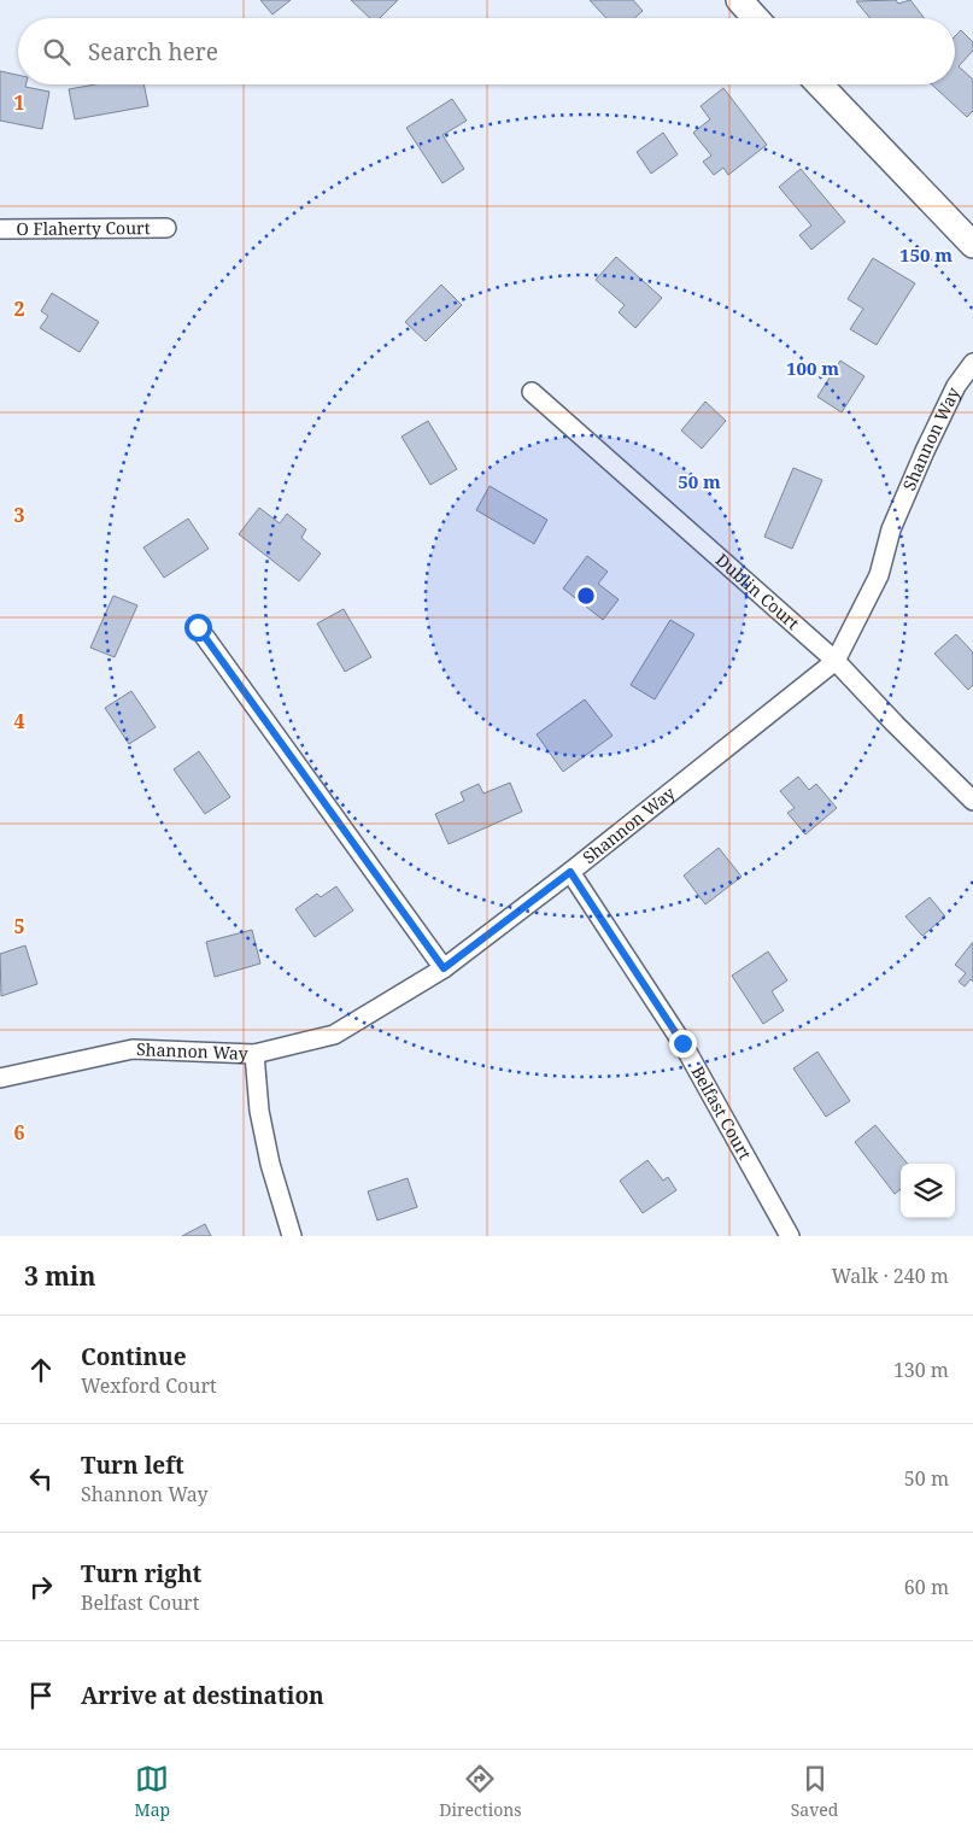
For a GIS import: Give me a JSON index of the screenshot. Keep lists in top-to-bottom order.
{
  "streets": {
    "street": [
      "O Flaherty Court",
      "Shannon Way",
      "Dublin Court",
      "Belfast Court"
    ]
  },
  "crossings": [
    ["Shannon Way", "Dublin Court"],
    ["Shannon Way", "Belfast Court"]
  ],
  "page": {
    "search": "Search here",
    "heading": ["3 min", "Walk · 240 m"],
    "list": [
      ["Continue", "Wexford Court", "130 m"],
      ["Turn left", "Shannon Way", "50 m"],
      ["Turn right", "Belfast Court", "60 m"],
      "Arrive at destination"
    ],
    "nav": ["Map", "Directions", "Saved"]
  },
  "grid": {
    "rows": [
      "1",
      "2",
      "3",
      "4",
      "5",
      "6"
    ]
  },
  "rings": ["150 m", "100 m", "50 m"]
}
